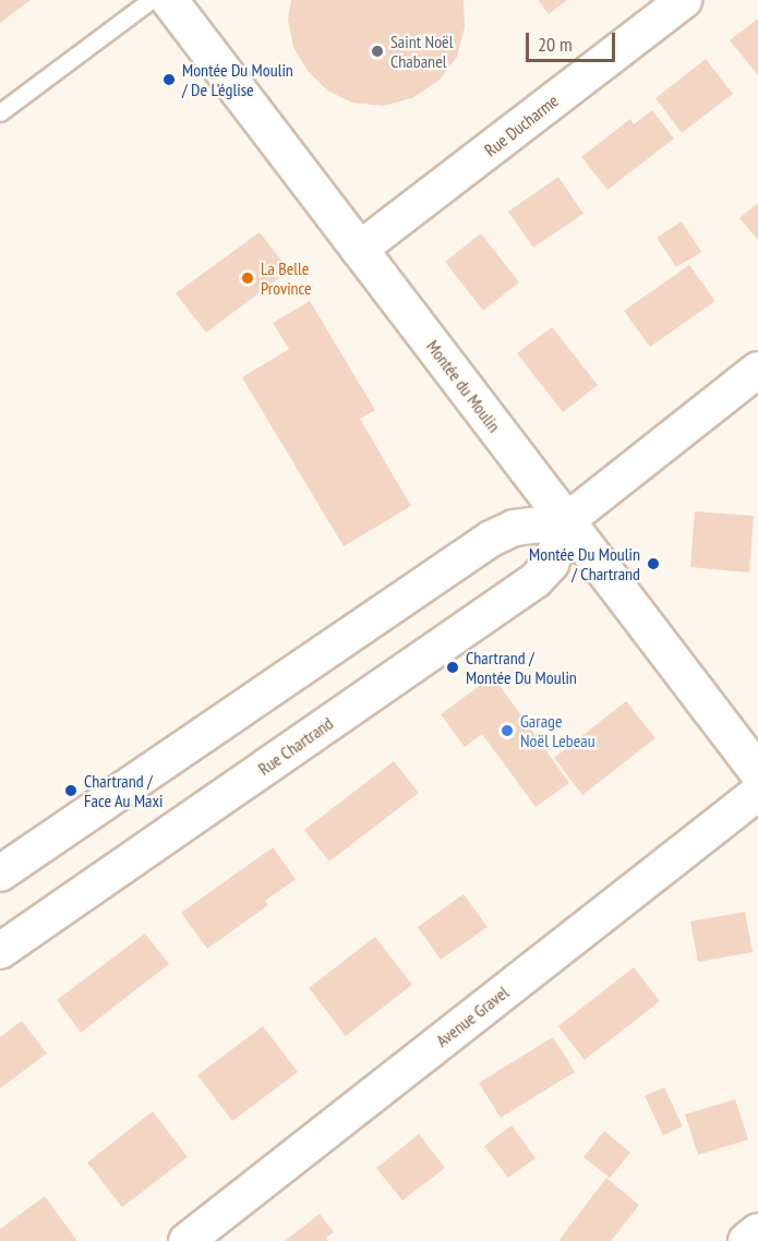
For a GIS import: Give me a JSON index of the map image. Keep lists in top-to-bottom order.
{
  "streets": {
    "street": [
      "Rue Ducharme",
      "Montée du Moulin",
      "Rue Chartrand",
      "Avenue Gravel"
    ]
  },
  "crossings": [
    ["Rue Ducharme", "Montée du Moulin"],
    ["Montée du Moulin", "Rue Chartrand"]
  ],
  "places": [
    "Saint Noël Chabanel",
    "Montée Du Moulin / De L'église",
    "La Belle Province",
    "Montée Du Moulin / Chartrand",
    "Chartrand / Montée Du Moulin",
    "Garage Noël Lebeau",
    "Chartrand / Face Au Maxi"
  ],
  "scale_bar": "20 m"
}
